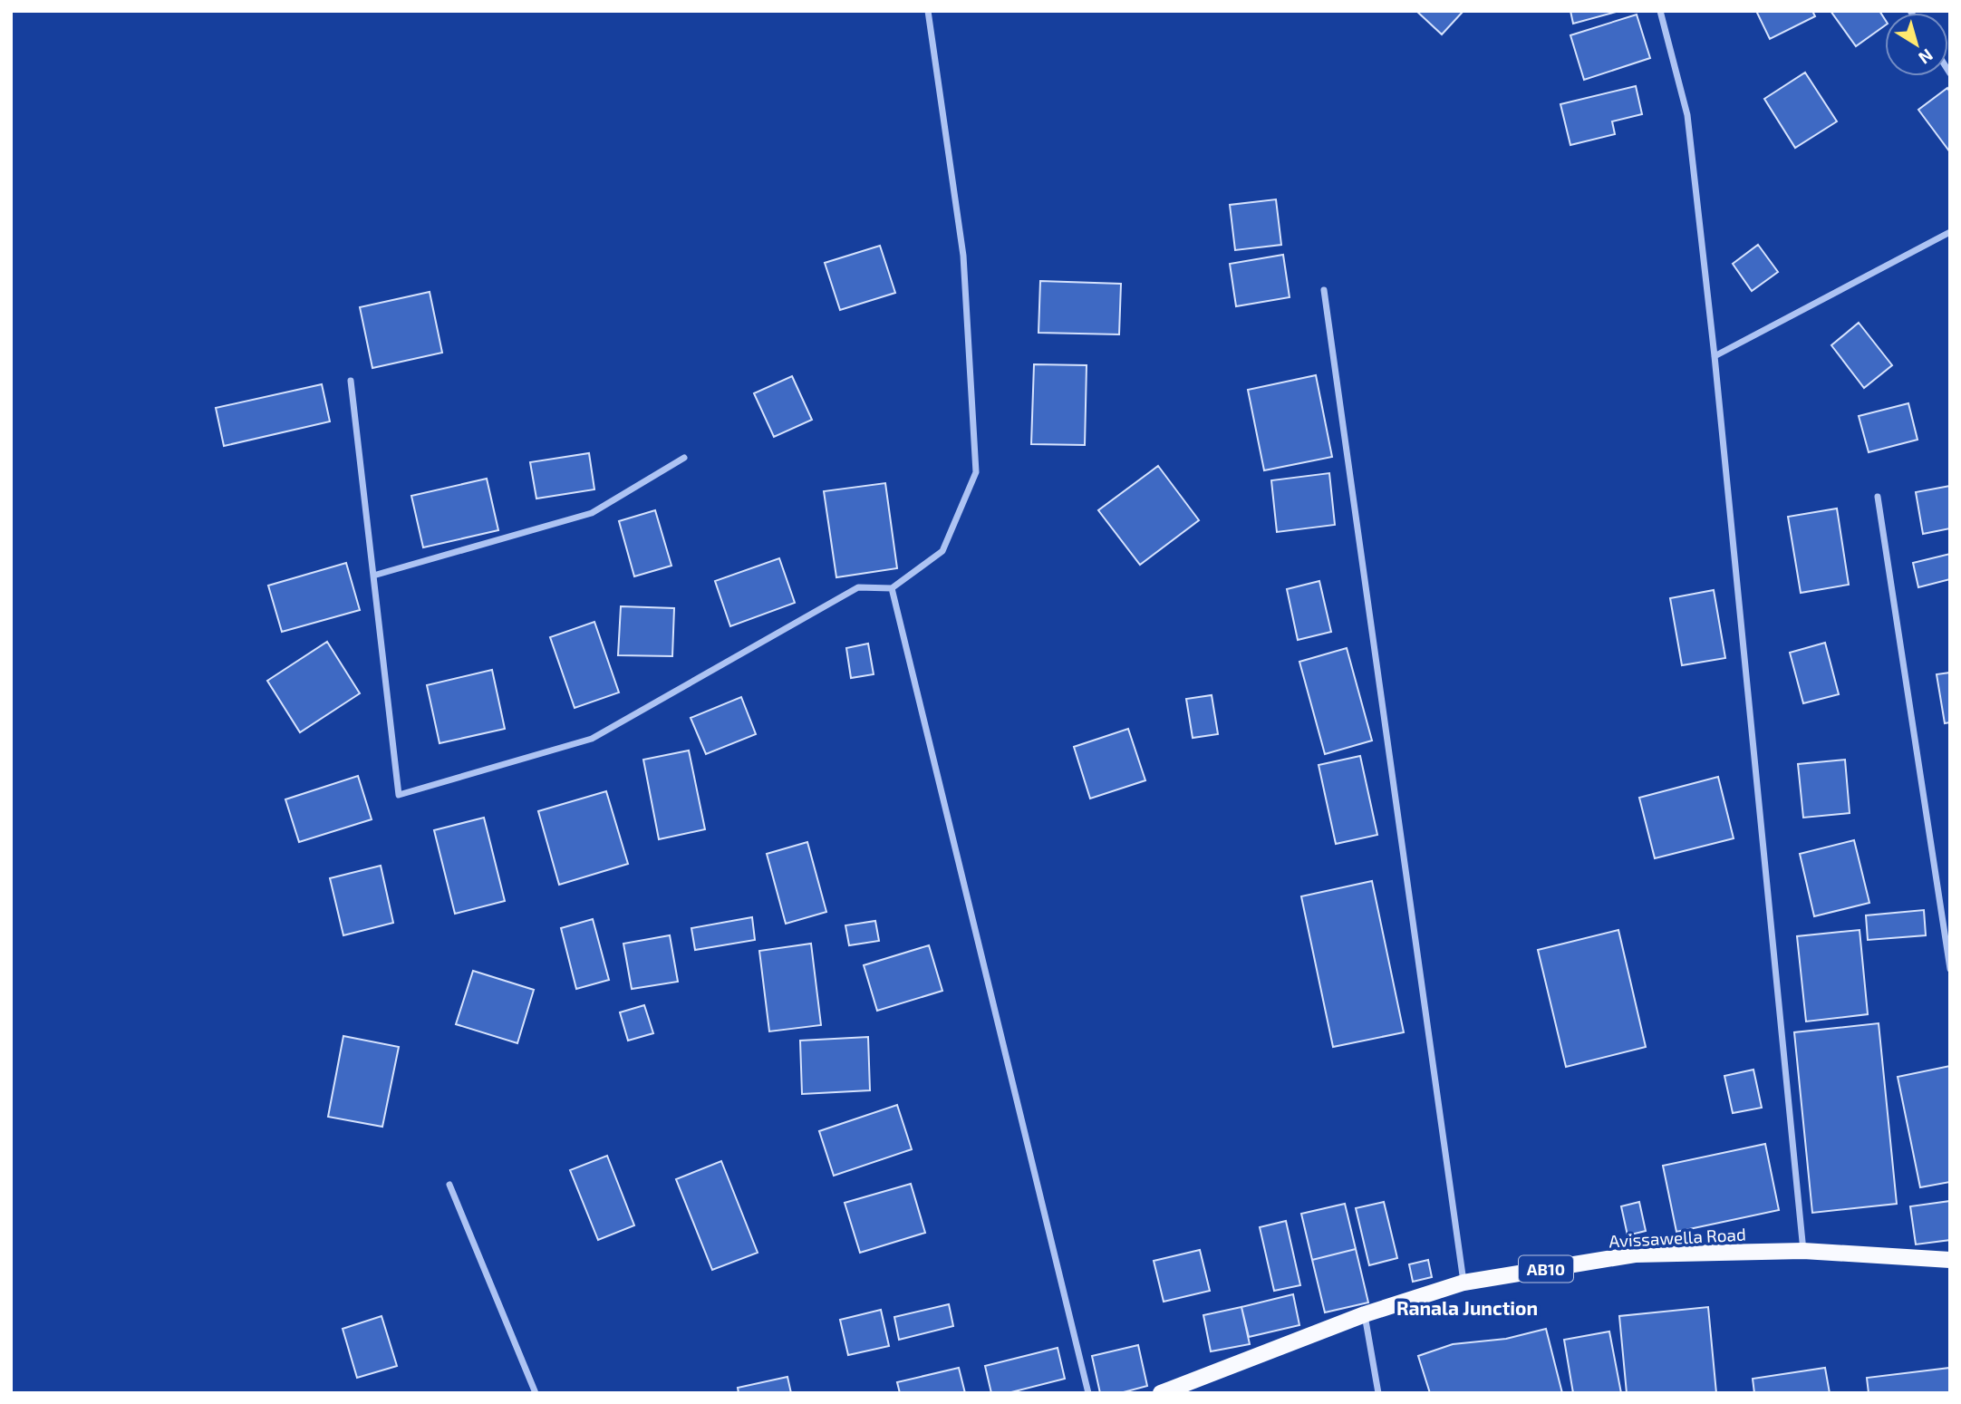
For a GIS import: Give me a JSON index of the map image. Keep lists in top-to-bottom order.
{
  "streets": {
    "main road": ["Avissawella Road", "AB10"]
  },
  "districts": ["Ranala Junction"],
  "north": "bottom right"
}
